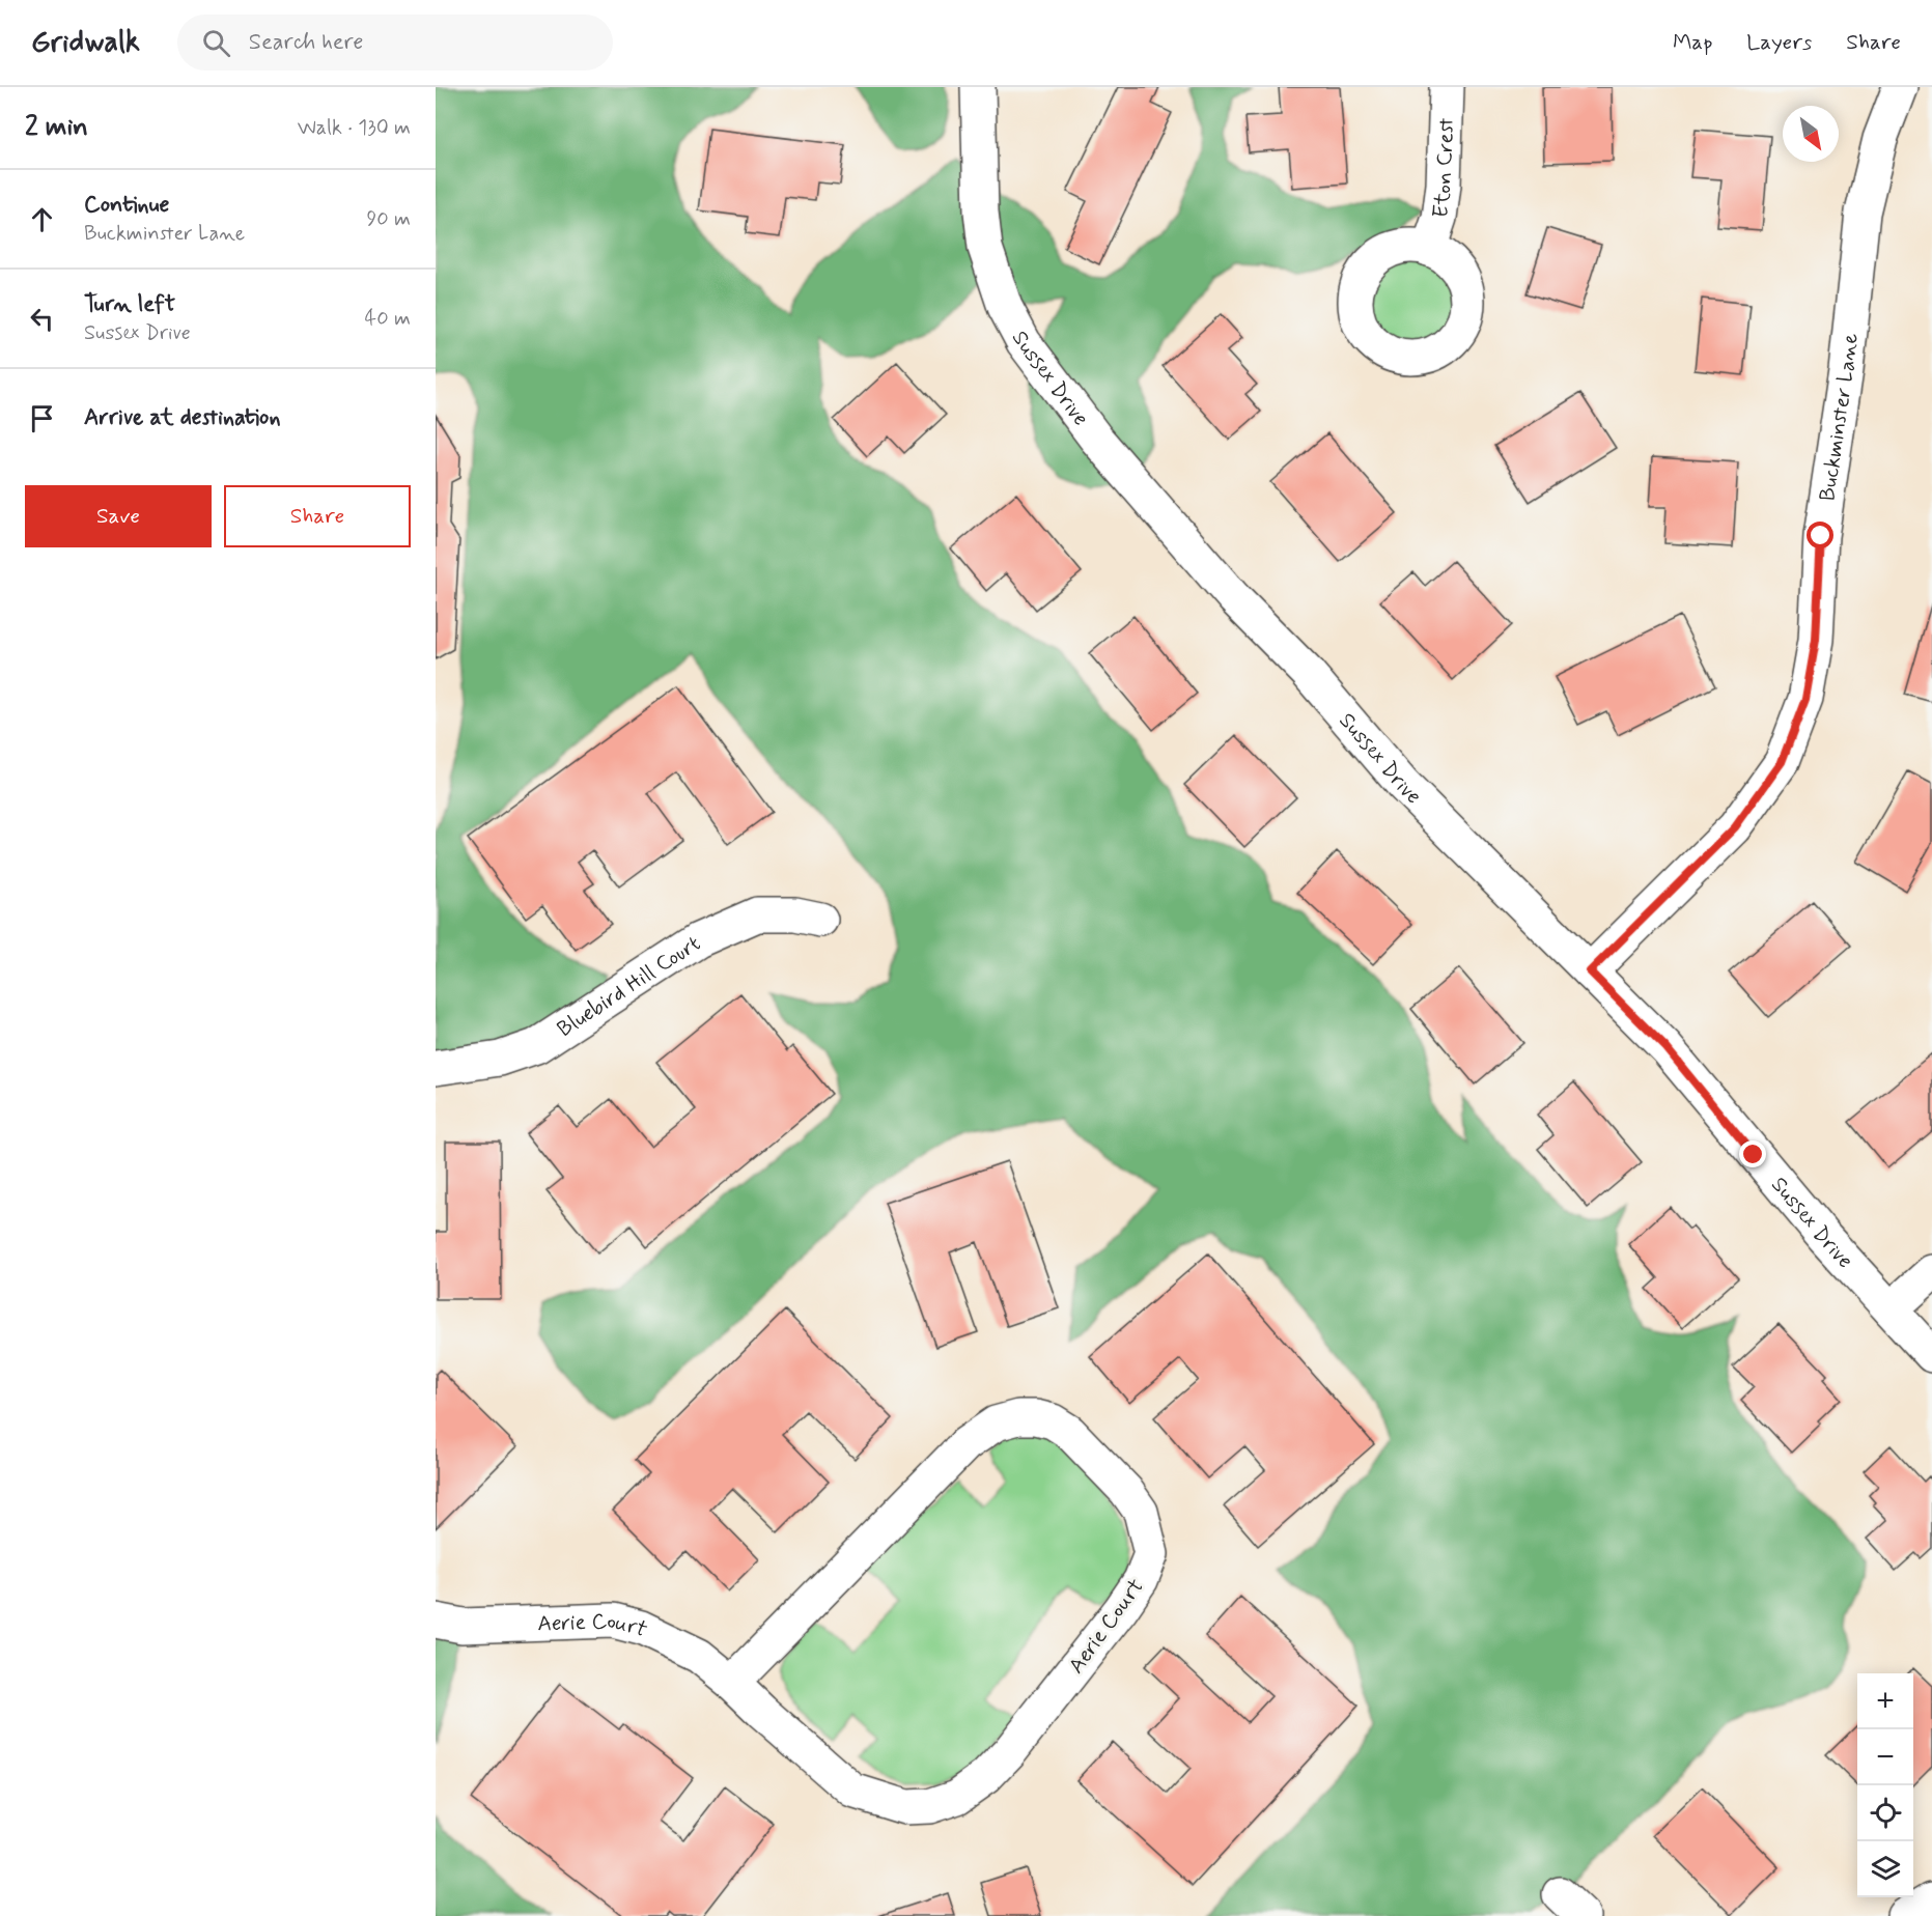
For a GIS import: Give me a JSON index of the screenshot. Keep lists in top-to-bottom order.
{
  "streets": {
    "street": [
      "Eton Crest",
      "Sussex Drive",
      "Buckminster Lane",
      "Bluebird Hill Court",
      "Aerie Court"
    ]
  },
  "crossings": [
    ["Sussex Drive", "Buckminster Lane"]
  ],
  "north": "bottom right",
  "page": {
    "header": "Gridwalk",
    "search": "Search here",
    "nav": ["Map", "Layers", "Share"],
    "heading": ["2 min", "Walk · 130 m"],
    "list": [
      ["Continue", "Buckminster Lane", "90 m"],
      ["Turn left", "Sussex Drive", "40 m"],
      "Arrive at destination"
    ],
    "buttons": ["Save", "Share"],
    "map_buttons": ["+", "−"]
  }
}
